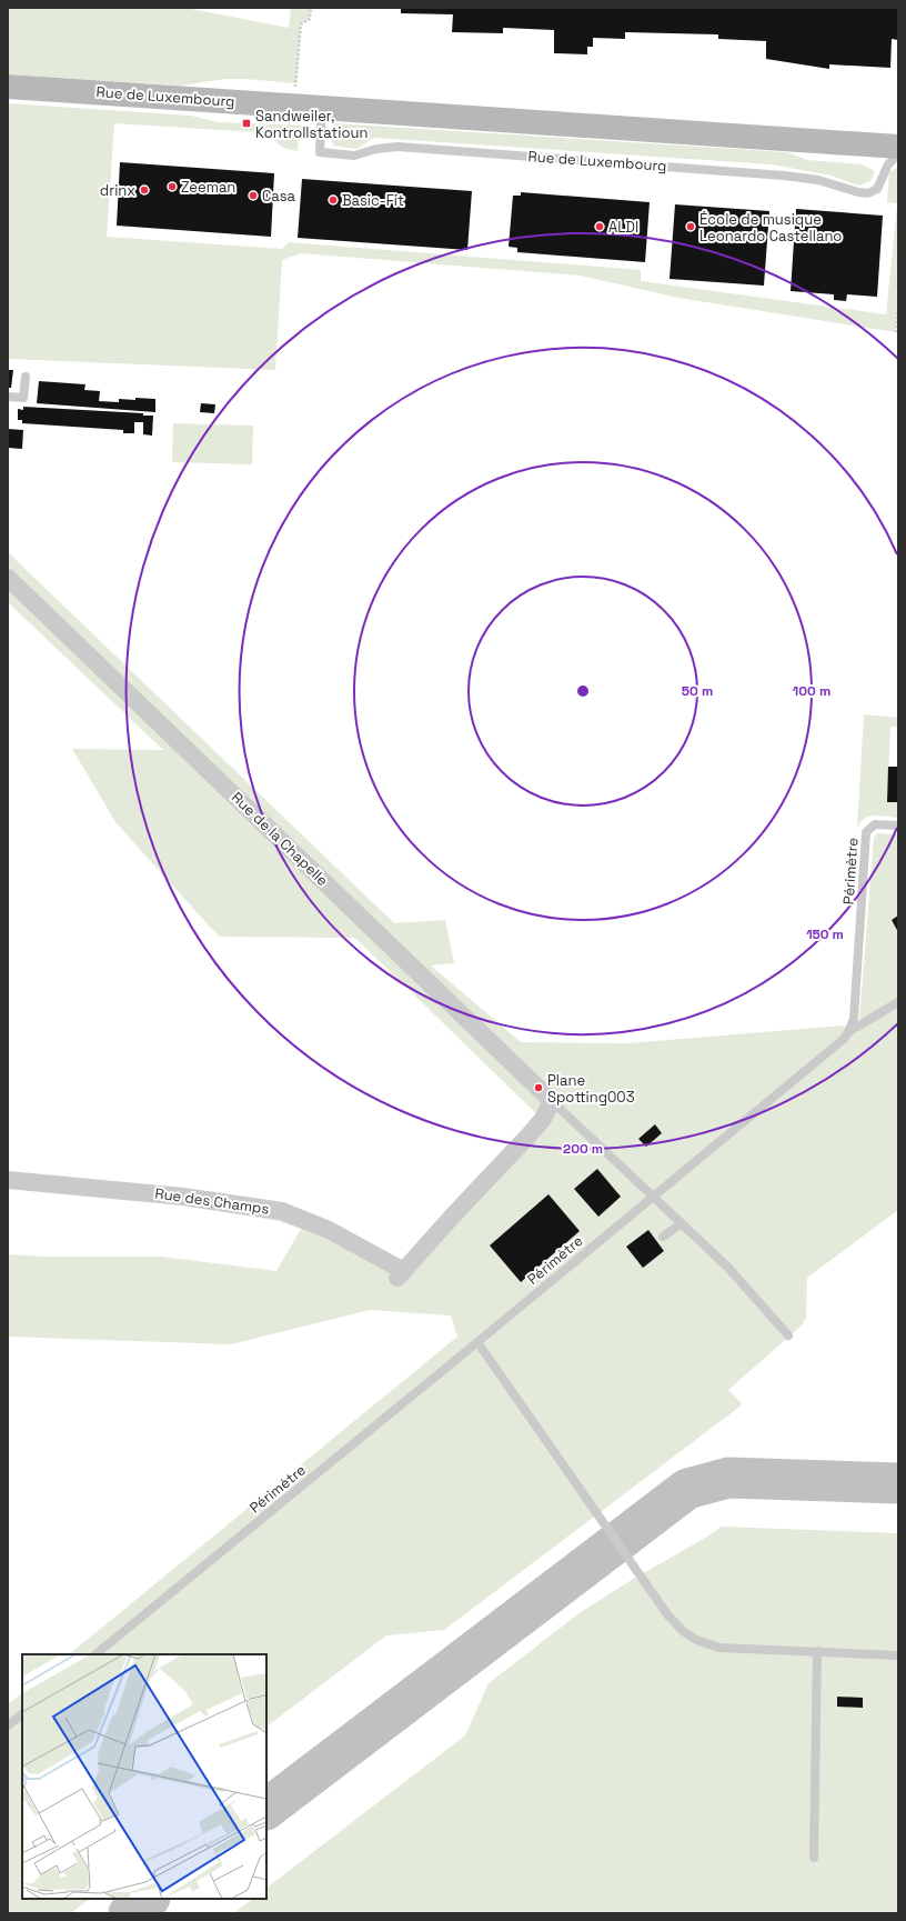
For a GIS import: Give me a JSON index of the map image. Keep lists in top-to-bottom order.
{
  "streets": {
    "main road": ["Rue de Luxembourg"],
    "street": ["Rue de la Chapelle", "Rue des Champs"],
    "lane": ["Périmètre"]
  },
  "crossings": [
    ["Rue de la Chapelle", "Rue des Champs"]
  ],
  "places": {
    "transit": ["Sandweiler, Kontrollstatioun"],
    "other": [
      "Zeeman",
      "drinx",
      "Casa",
      "Basic-Fit",
      "ALDI",
      "École de musique Leonardo Castellano",
      "Plane Spotting003"
    ]
  },
  "rings": [
    "50 m",
    "100 m",
    "150 m",
    "200 m"
  ]
}
